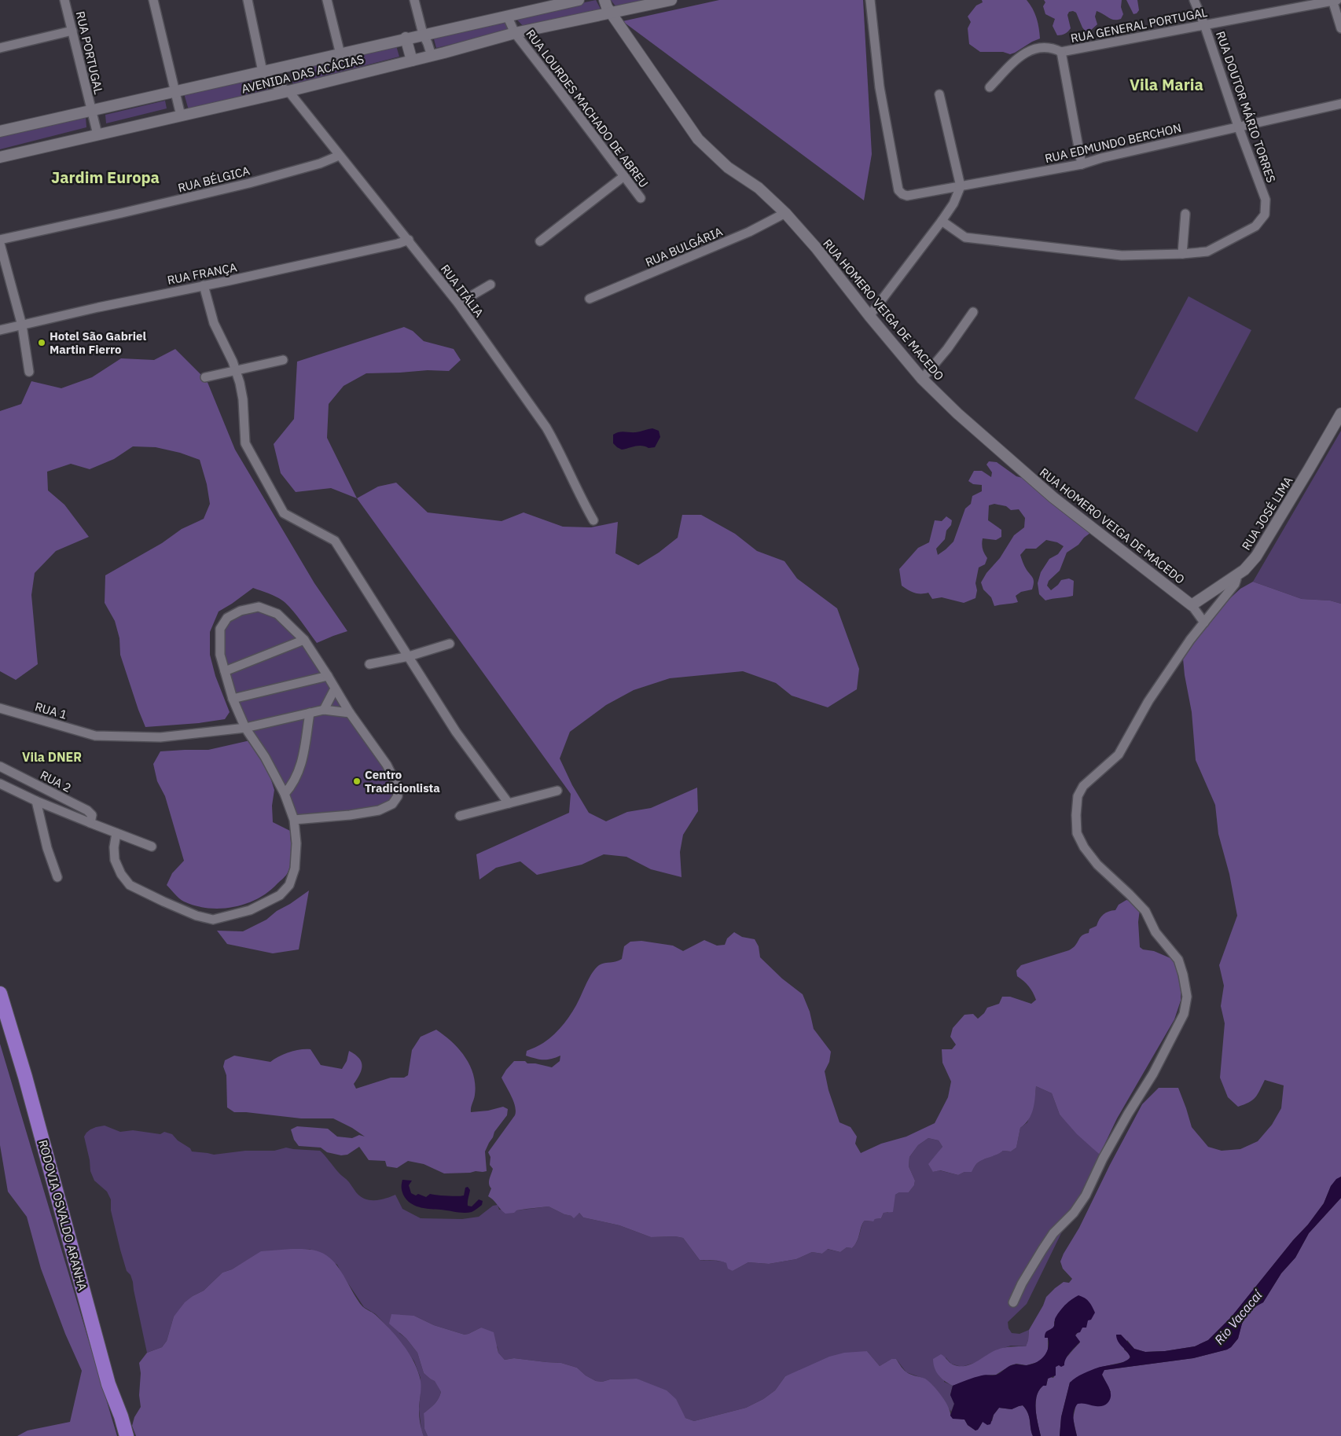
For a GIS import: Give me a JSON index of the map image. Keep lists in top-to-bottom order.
{
  "streets": {
    "highway": ["RODOVIA OSVALDO ARANHA"],
    "street": [
      "RUA GENERAL PORTUGAL",
      "RUA PORTUGAL",
      "AVENIDA DAS ACÁCIAS",
      "RUA DOUTOR MÁRIO TORRES",
      "RUA LOURDES MACHADO DE ABREU",
      "RUA EDMUNDO BERCHON",
      "RUA BÉLGICA",
      "RUA BULGÁRIA",
      "RUA FRANÇA",
      "RUA ITÁLIA",
      "RUA HOMERO VEIGA DE MACEDO",
      "RUA JOSÉ LIMA",
      "RUA 1",
      "RUA 2"
    ]
  },
  "crossings": [
    ["RUA GENERAL PORTUGAL", "RUA DOUTOR MÁRIO TORRES"],
    ["RUA PORTUGAL", "AVENIDA DAS ACÁCIAS"],
    ["AVENIDA DAS ACÁCIAS", "RUA LOURDES MACHADO DE ABREU"],
    ["AVENIDA DAS ACÁCIAS", "RUA ITÁLIA"],
    ["AVENIDA DAS ACÁCIAS", "RUA HOMERO VEIGA DE MACEDO"],
    ["RUA DOUTOR MÁRIO TORRES", "RUA EDMUNDO BERCHON"],
    ["RUA BÉLGICA", "RUA ITÁLIA"],
    ["RUA BULGÁRIA", "RUA HOMERO VEIGA DE MACEDO"],
    ["RUA FRANÇA", "RUA ITÁLIA"],
    ["RUA HOMERO VEIGA DE MACEDO", "RUA JOSÉ LIMA"]
  ],
  "districts": ["Vila Maria", "Jardim Europa", "Vila DNER"],
  "water": ["Rio Vacacaí"],
  "places": ["Hotel São Gabriel Martin Fierro", "Centro Tradicionlista"]
}
